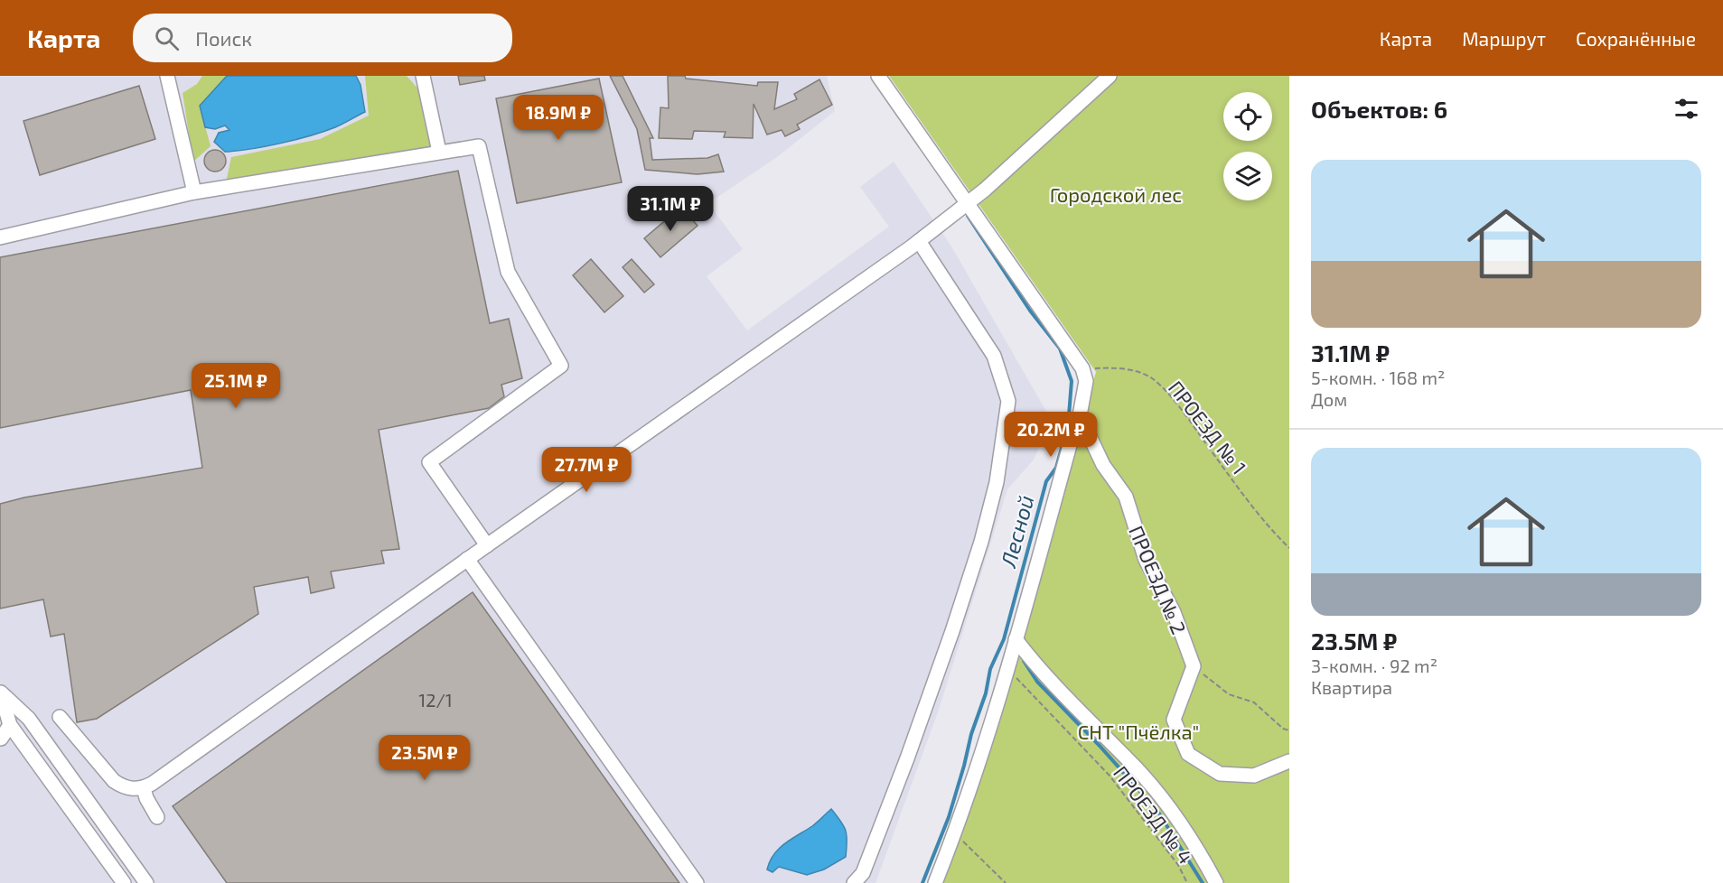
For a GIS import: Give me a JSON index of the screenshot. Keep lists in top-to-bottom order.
{
  "streets": {
    "street": ["ПРОЕЗД № 2"],
    "path": ["ПРОЕЗД № 1", "ПРОЕЗД № 4"]
  },
  "water": ["Лесной"],
  "parks": ["Городской лес", "СНТ \"Пчёлка\""],
  "house_numbers": ["12/1"],
  "page": {
    "header": "Карта",
    "search": "Поиск",
    "nav": ["Карта", "Маршрут", "Сохранённые"],
    "heading": "Объектов: 6",
    "price": [
      "18.9M ₽",
      "31.1M ₽",
      "25.1M ₽",
      "20.2M ₽",
      "27.7M ₽",
      "23.5M ₽"
    ],
    "list": [
      {
        "name": "31.1M ₽",
        "note": "5-комн. · 168 m² · Дом"
      },
      {
        "name": "23.5M ₽",
        "note": "3-комн. · 92 m² · Квартира"
      }
    ]
  }
}
